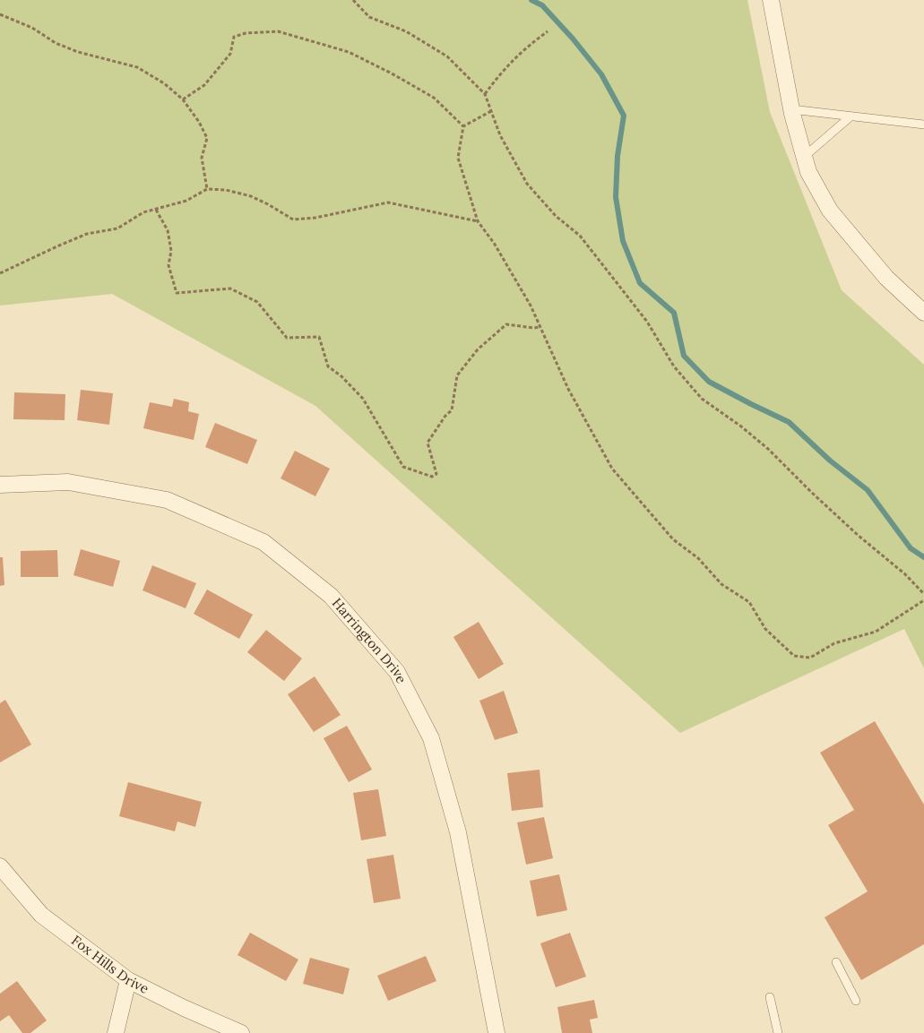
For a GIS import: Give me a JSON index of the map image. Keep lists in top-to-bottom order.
{
  "streets": {
    "street": ["Harrington Drive", "Fox Hills Drive"]
  }
}
